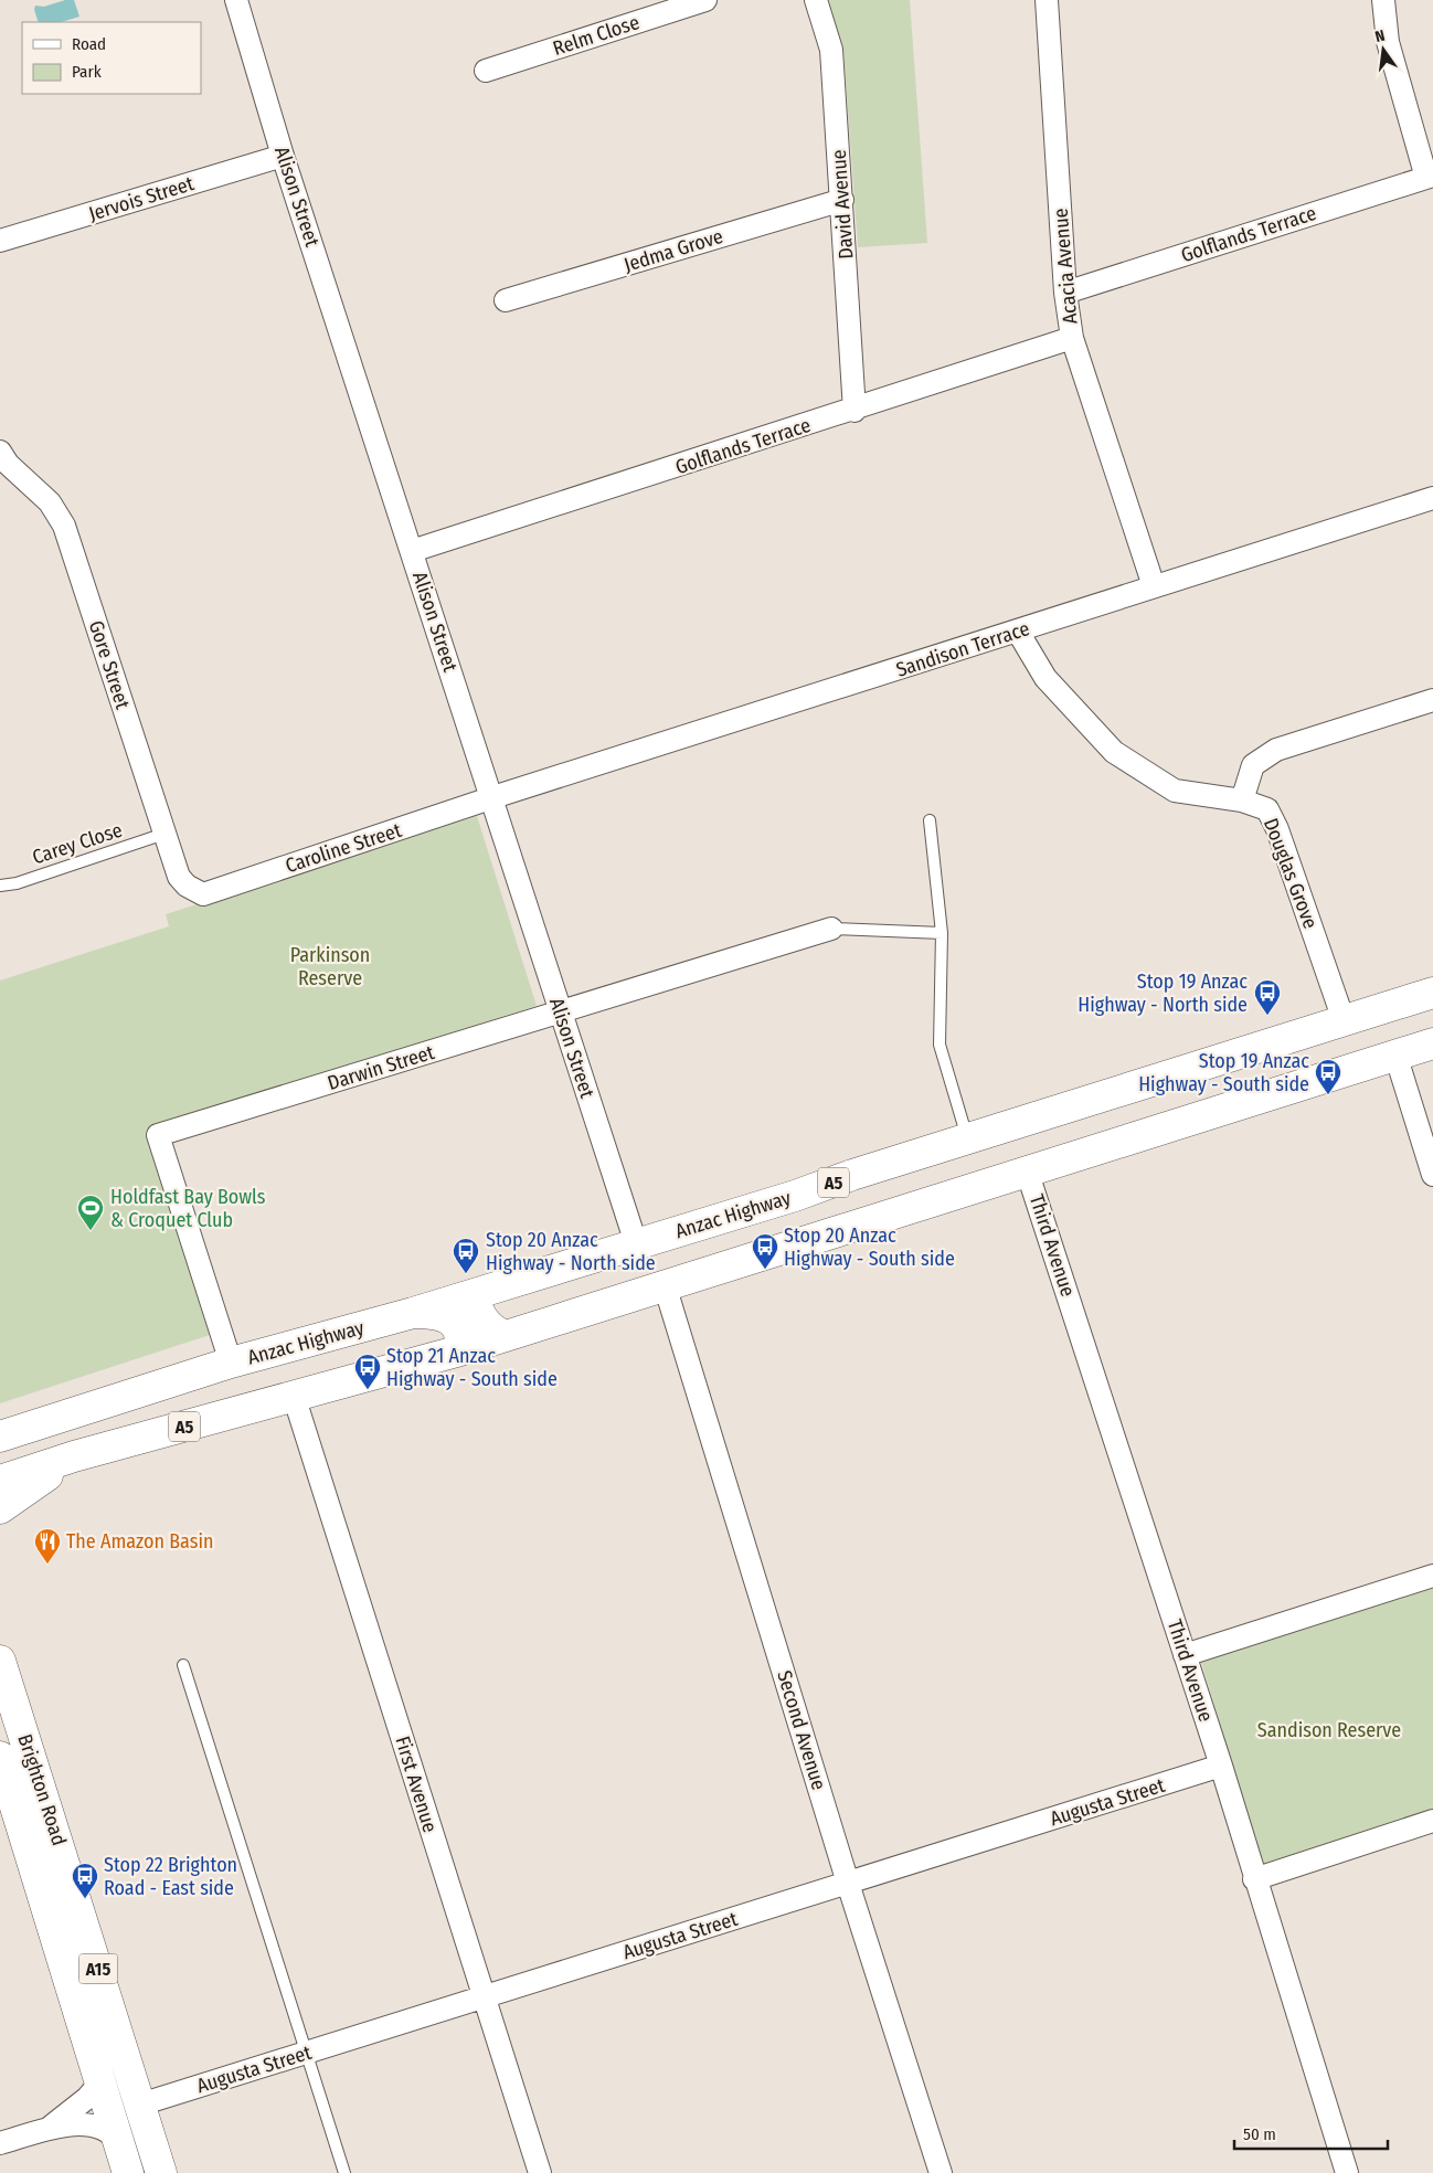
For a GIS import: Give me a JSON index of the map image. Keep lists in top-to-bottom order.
{
  "streets": {
    "main road": [
      "A5",
      "Anzac Highway",
      "Brighton Road",
      "A15"
    ],
    "street": [
      "Relm Close",
      "Alison Street",
      "Jervois Street",
      "David Avenue",
      "Golflands Terrace",
      "Jedma Grove",
      "Acacia Avenue",
      "Sandison Terrace",
      "Gore Street",
      "Caroline Street",
      "Douglas Grove",
      "Darwin Street",
      "Third Avenue",
      "Second Avenue",
      "First Avenue",
      "Augusta Street"
    ],
    "lane": ["Carey Close"]
  },
  "crossings": [
    ["Alison Street", "Jervois Street"],
    ["Alison Street", "Golflands Terrace"],
    ["Alison Street", "Sandison Terrace"],
    ["Alison Street", "Caroline Street"],
    ["Alison Street", "Darwin Street"],
    ["Alison Street", "Anzac Highway"],
    ["David Avenue", "Golflands Terrace"],
    ["David Avenue", "Jedma Grove"],
    ["Golflands Terrace", "Acacia Avenue"],
    ["Acacia Avenue", "Sandison Terrace"],
    ["Sandison Terrace", "Caroline Street"],
    ["Sandison Terrace", "Douglas Grove"],
    ["Gore Street", "Carey Close"],
    ["Gore Street", "Caroline Street"],
    ["Douglas Grove", "Anzac Highway"],
    ["Darwin Street", "Anzac Highway"],
    ["A5", "Third Avenue"],
    ["A5", "Second Avenue"],
    ["A5", "First Avenue"],
    ["Third Avenue", "Augusta Street"],
    ["Second Avenue", "Augusta Street"],
    ["First Avenue", "Augusta Street"],
    ["Brighton Road", "Augusta Street"]
  ],
  "parks": ["Parkinson Reserve", "Sandison Reserve"],
  "places": {
    "bus stop": [
      "Stop 19 Anzac Highway - North side",
      "Stop 19 Anzac Highway - South side",
      "Stop 20 Anzac Highway - South side",
      "Stop 20 Anzac Highway - North side",
      "Stop 21 Anzac Highway - South side",
      "Stop 22 Brighton Road - East side"
    ],
    "sports": ["Holdfast Bay Bowls & Croquet Club"],
    "restaurant": ["The Amazon Basin"]
  },
  "legend": ["Road", "Park"],
  "scale_bar": "50 m",
  "north": "top"
}
